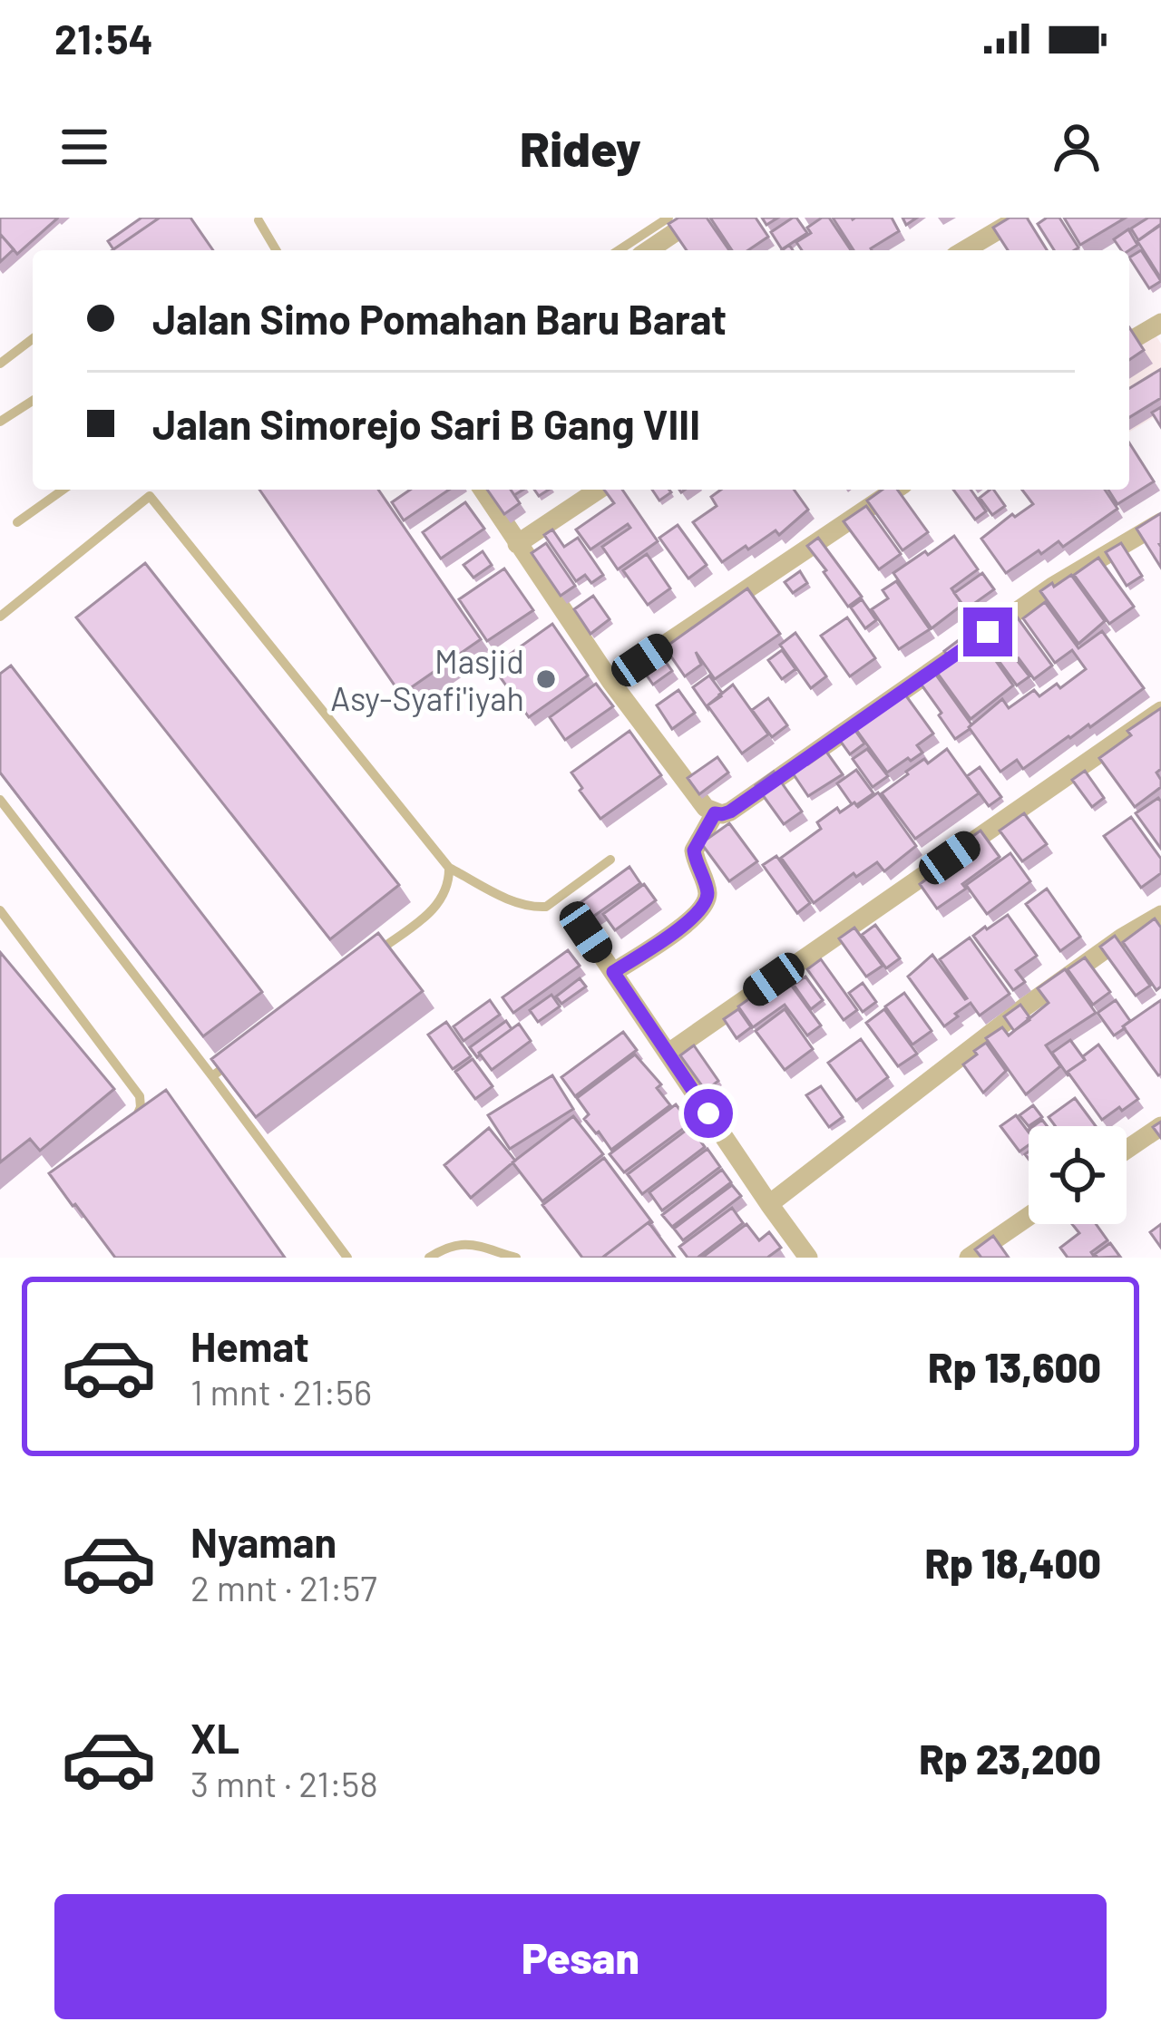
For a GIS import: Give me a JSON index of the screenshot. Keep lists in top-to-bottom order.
{
  "places": ["Masjid Asy-Syafi'iyah"],
  "page": {
    "status": "21:54",
    "header": "Ridey",
    "banner": ["Jalan Simo Pomahan Baru Barat", "Jalan Simorejo Sari B Gang VIII"],
    "list": [
      {
        "name": "Hemat",
        "note": "1 mnt · 21:56",
        "value": "Rp 13,600"
      },
      {
        "name": "Nyaman",
        "note": "2 mnt · 21:57",
        "value": "Rp 18,400"
      },
      {
        "name": "XL",
        "note": "3 mnt · 21:58",
        "value": "Rp 23,200"
      }
    ],
    "buttons": "Pesan"
  }
}
